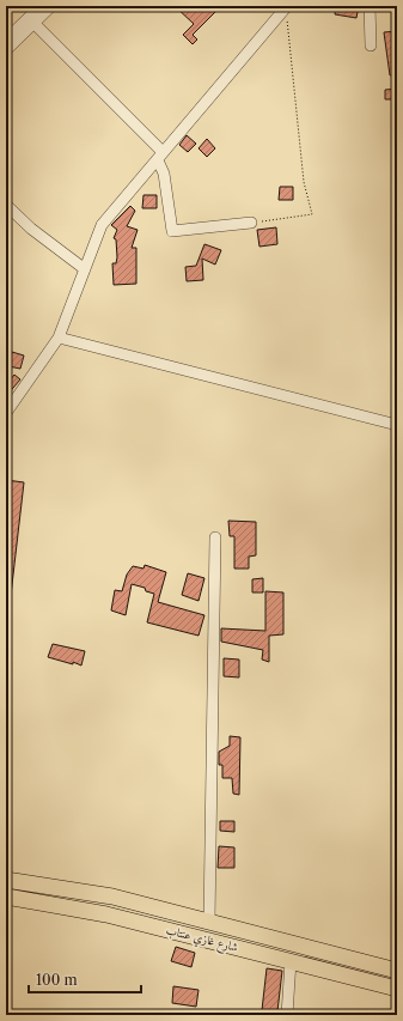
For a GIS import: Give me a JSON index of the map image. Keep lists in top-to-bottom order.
{
  "streets": {
    "highway": ["شارع غازي عنتاب"]
  },
  "scale_bar": "100 m"
}
